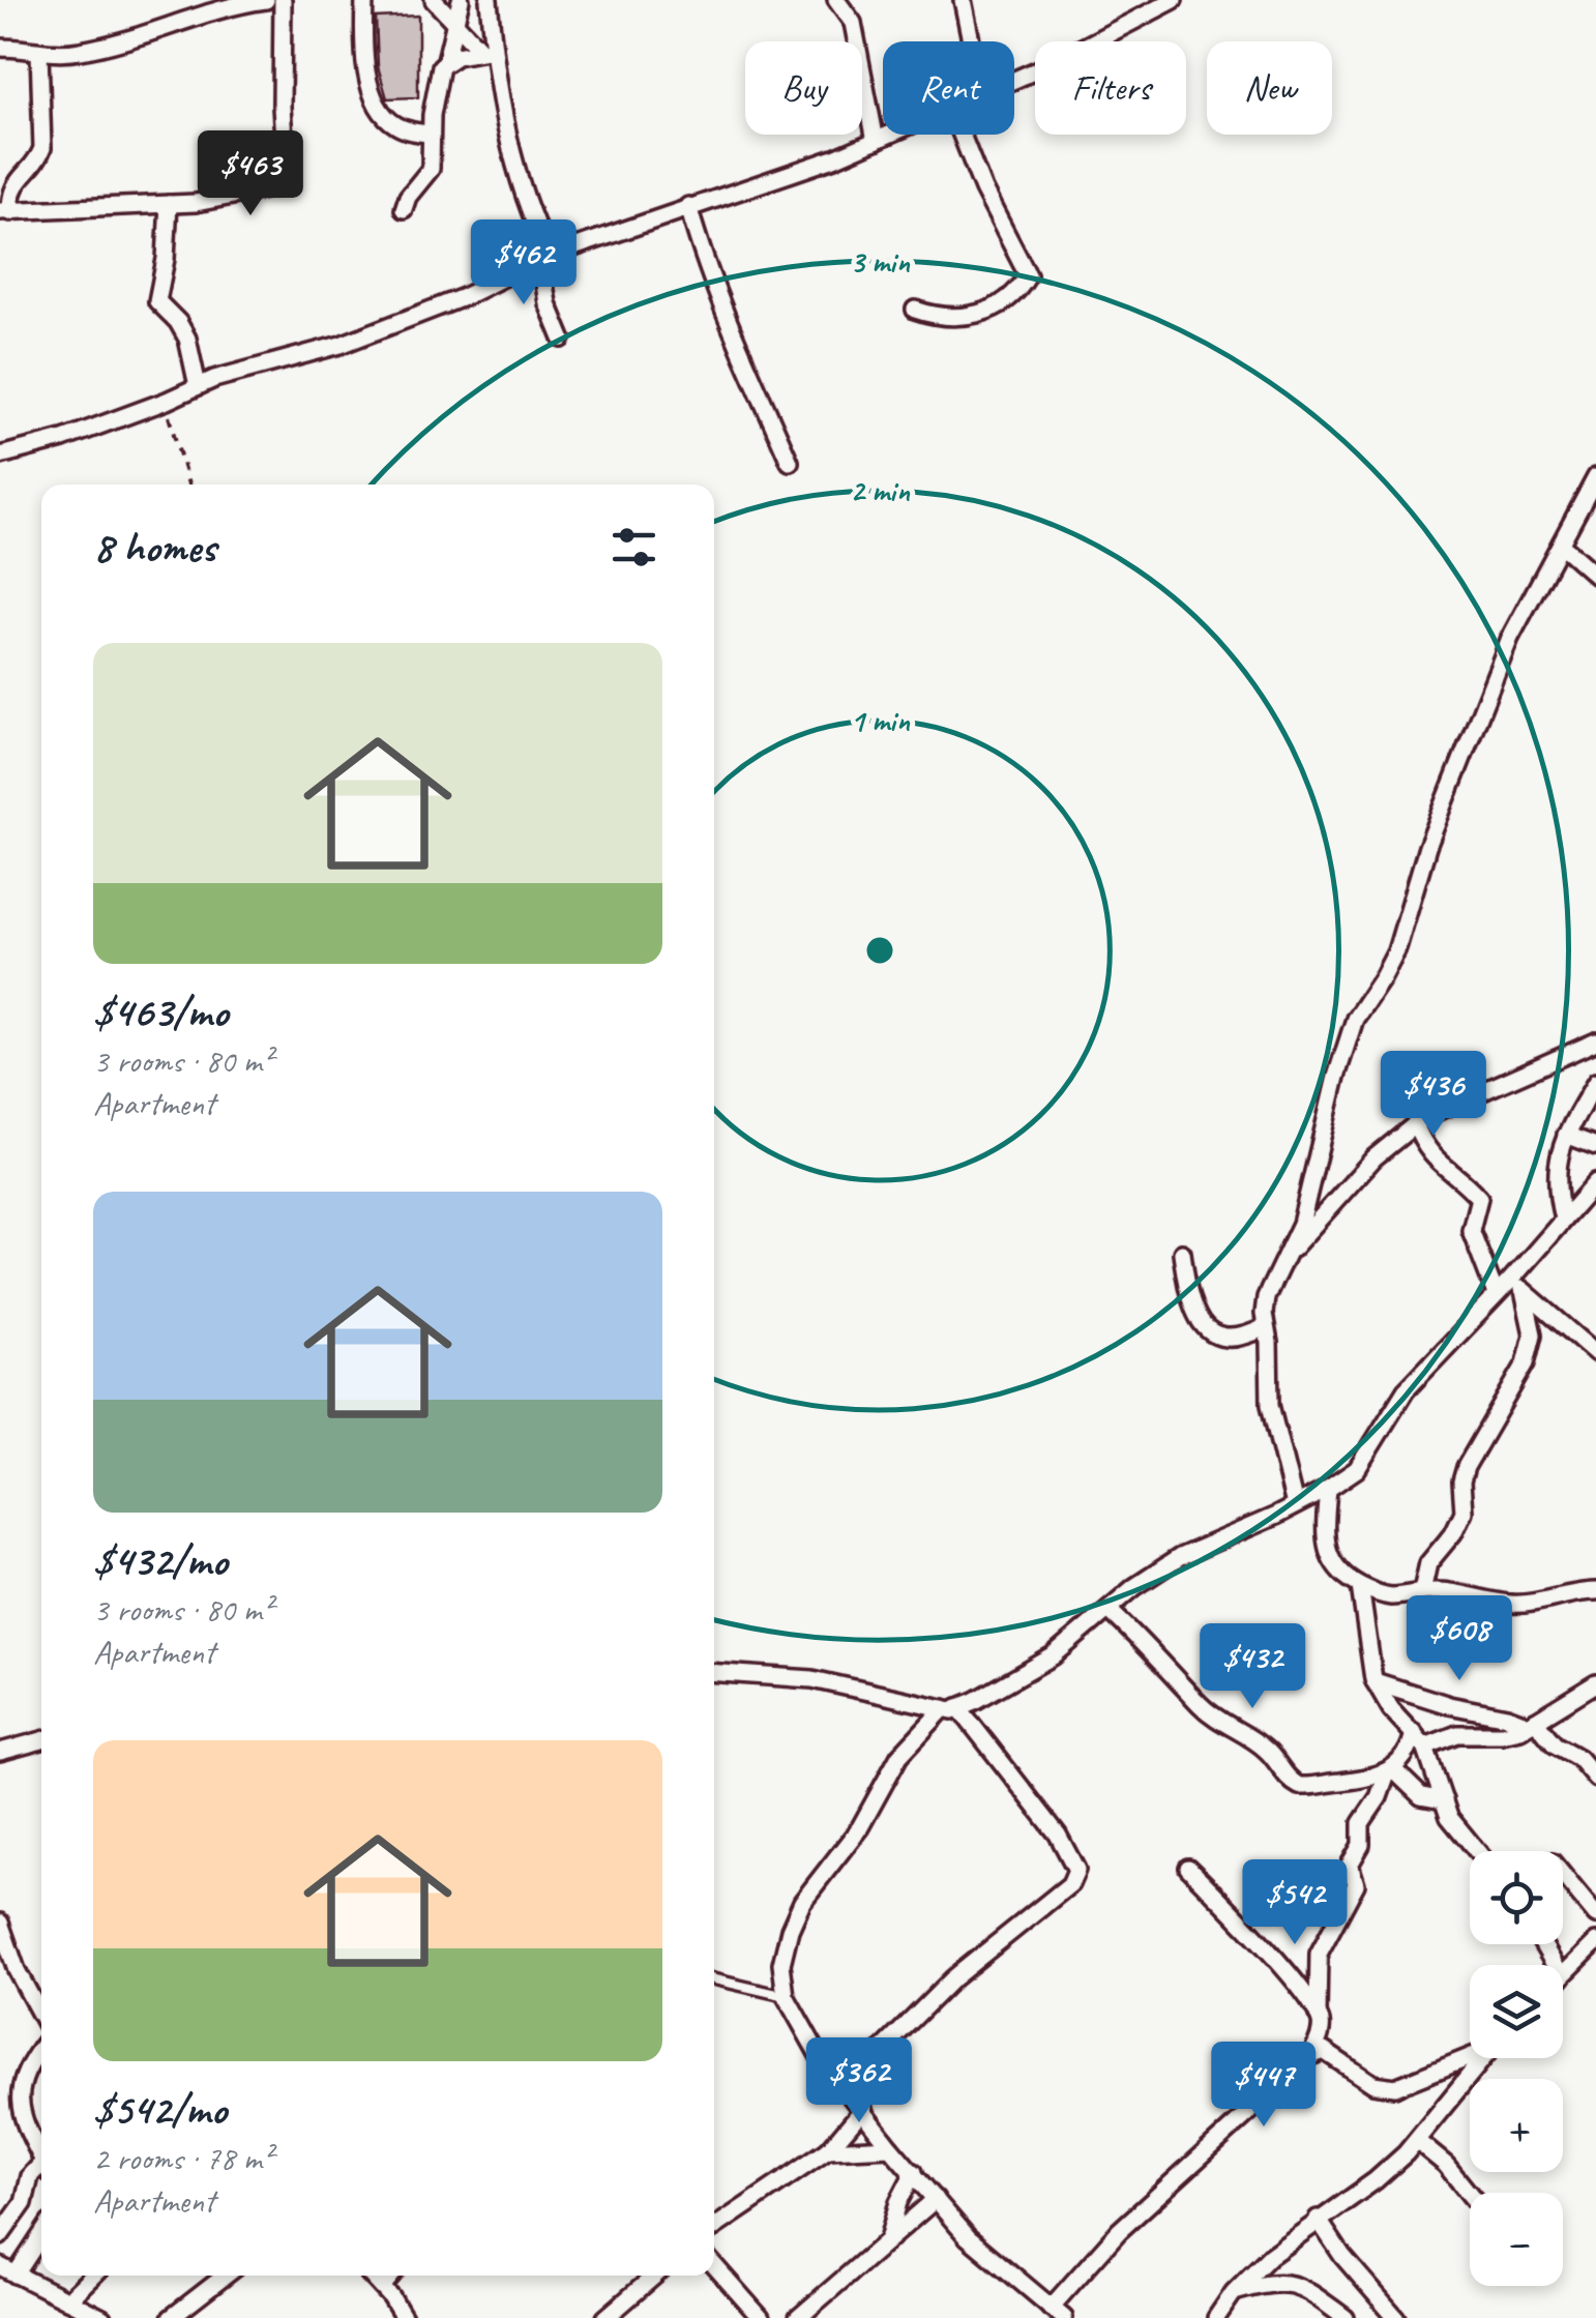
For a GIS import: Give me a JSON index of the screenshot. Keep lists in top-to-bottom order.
{
  "page": {
    "chip": [
      "Buy",
      "Rent",
      "Filters",
      "New"
    ],
    "price": [
      "$463",
      "$462",
      "$436",
      "$608",
      "$432",
      "$542",
      "$362",
      "$447"
    ],
    "heading": "8 homes",
    "list": [
      {
        "name": "$463/mo",
        "note": "3 rooms · 80 m² · Apartment"
      },
      {
        "name": "$432/mo",
        "note": "3 rooms · 80 m² · Apartment"
      },
      {
        "name": "$542/mo",
        "note": "2 rooms · 78 m² · Apartment"
      }
    ],
    "map_buttons": ["+", "−"]
  },
  "rings": ["3 min", "2 min", "1 min"]
}
